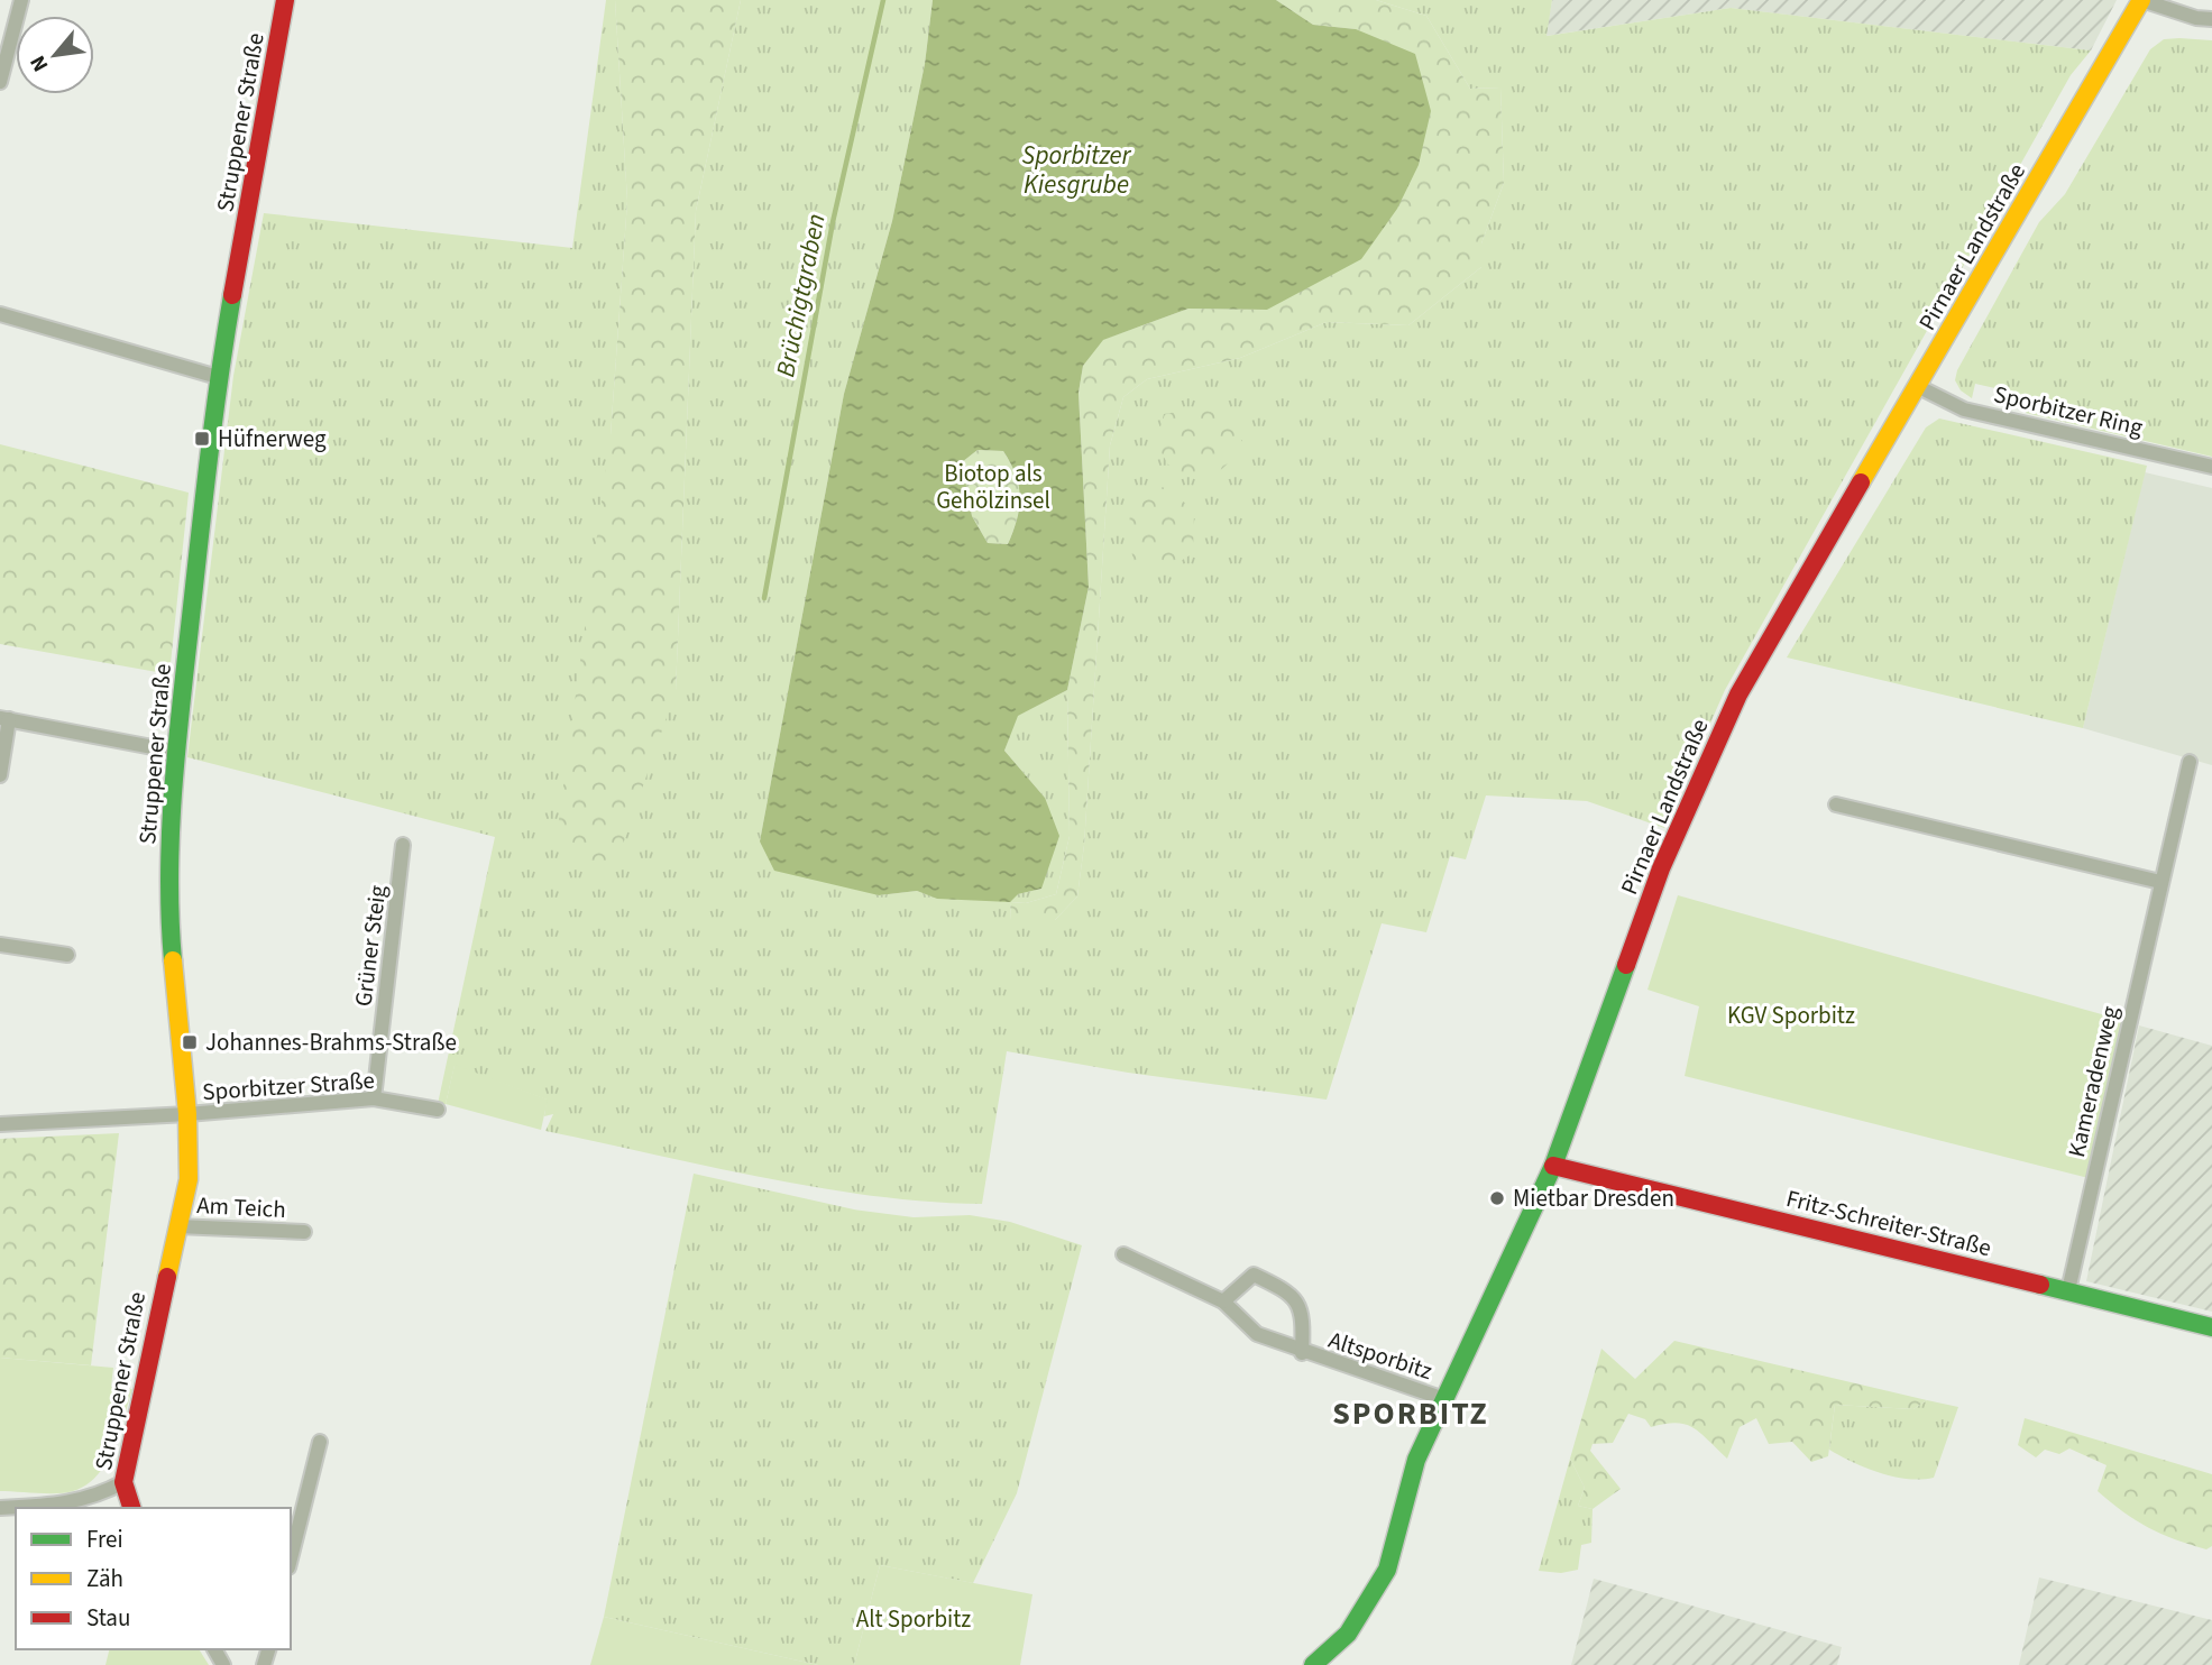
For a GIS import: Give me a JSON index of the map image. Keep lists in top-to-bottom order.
{
  "streets": {
    "street": [
      "Struppener Straße",
      "Pirnaer Landstraße",
      "Sporbitzer Ring",
      "Grüner Steig",
      "Kameradenweg",
      "Sporbitzer Straße",
      "Am Teich",
      "Fritz-Schreiter-Straße",
      "Altsporbitz"
    ]
  },
  "crossings": [
    ["Struppener Straße", "Sporbitzer Straße"],
    ["Struppener Straße", "Am Teich"],
    ["Pirnaer Landstraße", "Sporbitzer Ring"],
    ["Pirnaer Landstraße", "Fritz-Schreiter-Straße"],
    ["Pirnaer Landstraße", "Altsporbitz"],
    ["Grüner Steig", "Sporbitzer Straße"],
    ["Kameradenweg", "Fritz-Schreiter-Straße"]
  ],
  "districts": ["SPORBITZ"],
  "water": ["Sporbitzer Kiesgrube", "Brüchigtgraben"],
  "parks": ["Biotop als Gehölzinsel", "KGV Sporbitz", "Alt Sporbitz"],
  "places": {
    "transit": ["Hüfnerweg", "Johannes-Brahms-Straße"],
    "other": ["Mietbar Dresden"]
  },
  "legend": ["Frei", "Zäh", "Stau"],
  "north": "bottom left"
}
